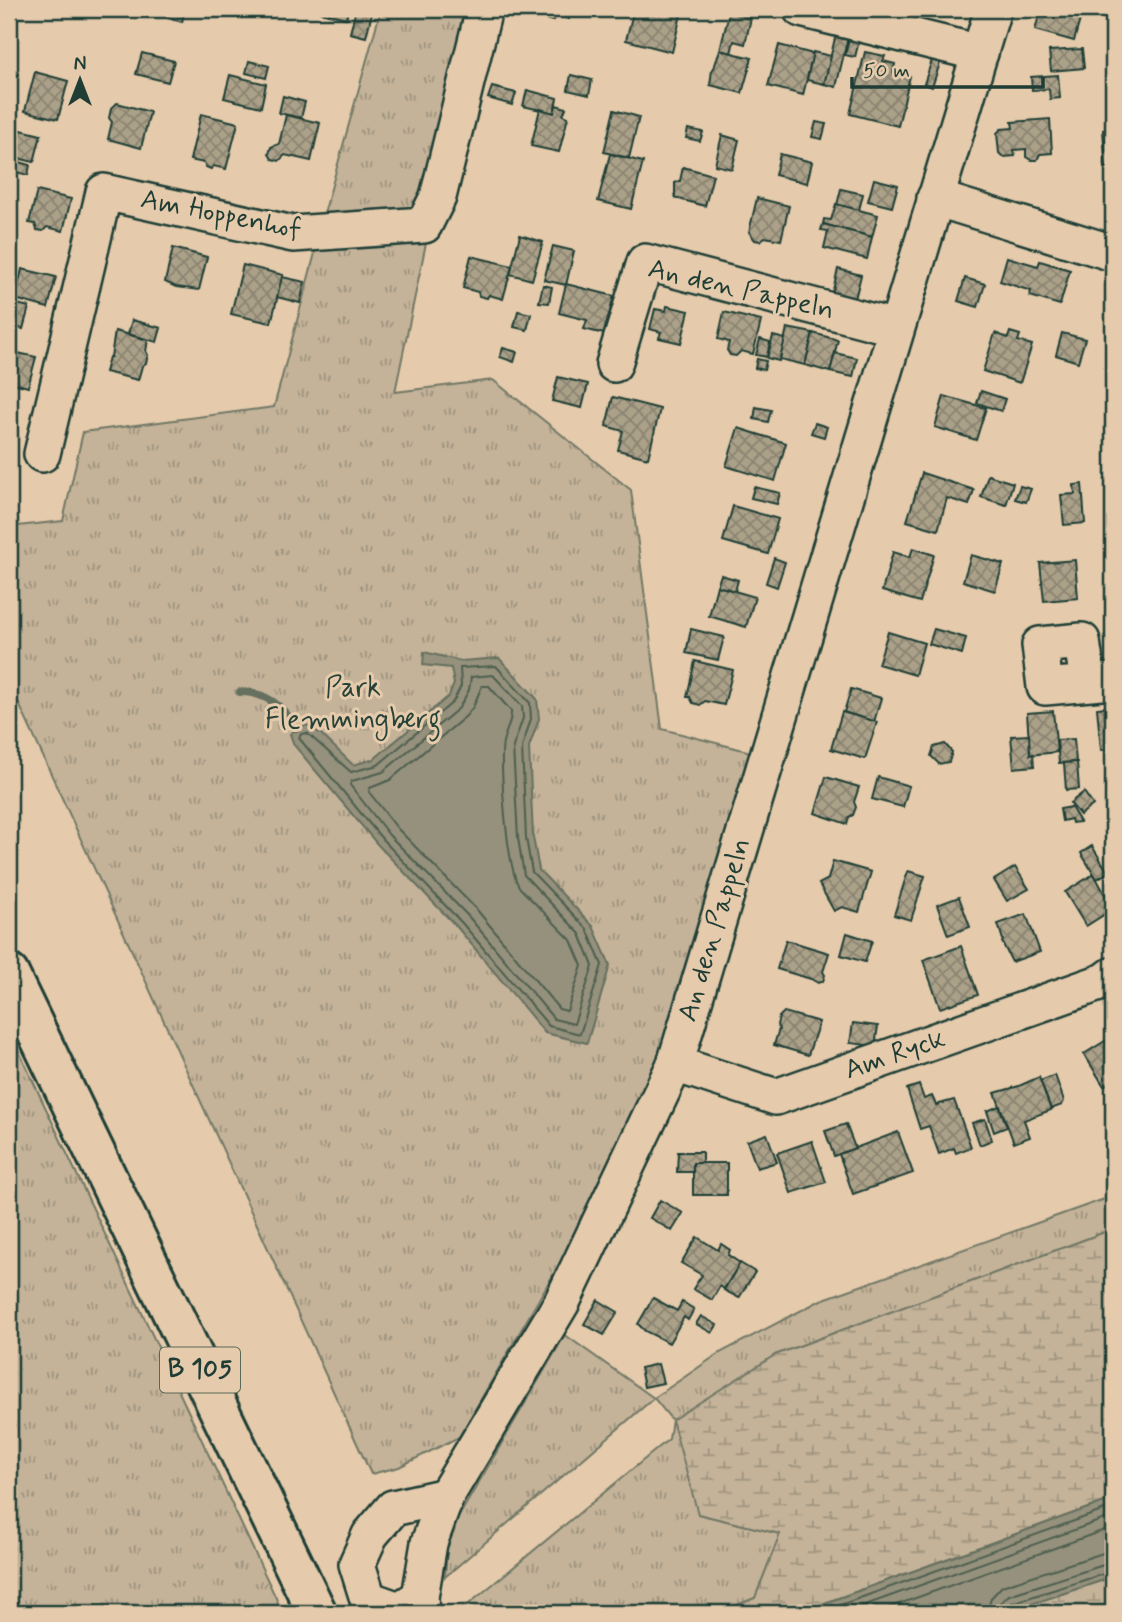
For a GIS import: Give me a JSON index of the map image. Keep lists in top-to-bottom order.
{
  "streets": {
    "highway": ["B 105"],
    "street": ["Am Hoppenhof", "An den Pappeln", "Am Ryck"]
  },
  "crossings": [
    ["An den Pappeln", "Am Ryck"]
  ],
  "parks": ["Park Flemmingberg"],
  "scale_bar": "50 m",
  "north": "top"
}
